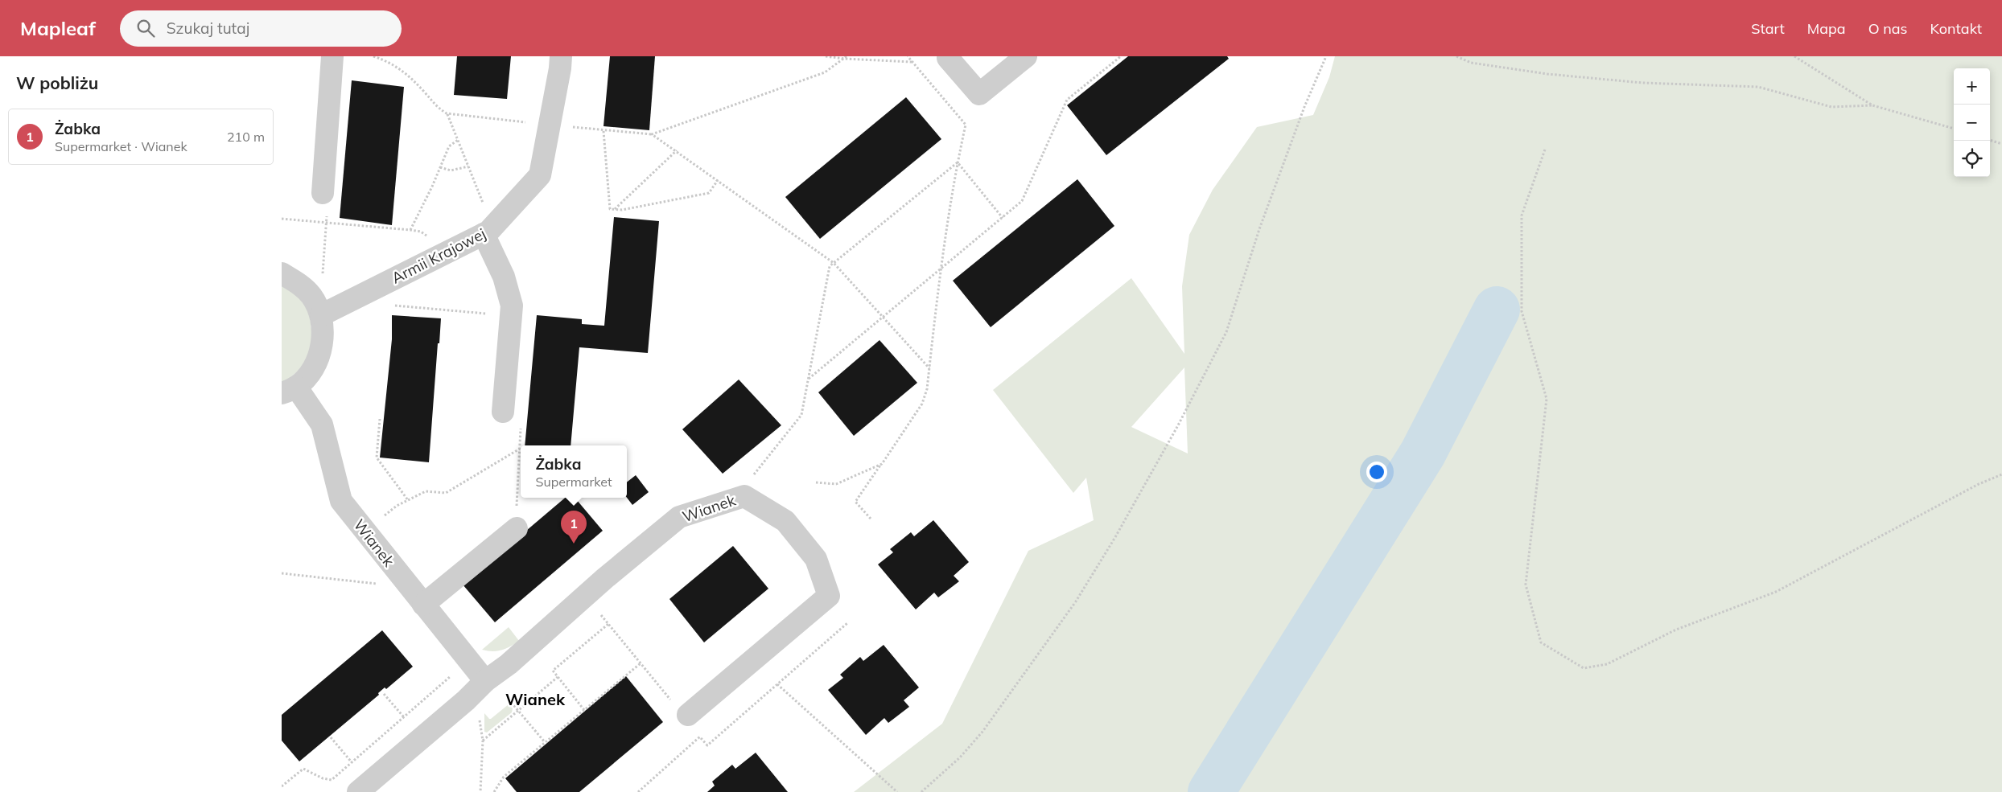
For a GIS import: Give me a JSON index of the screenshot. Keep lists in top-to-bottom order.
{
  "streets": {
    "street": ["Armii Krajowej", "Wianek"]
  },
  "districts": ["Wianek"],
  "page": {
    "header": "Mapleaf",
    "search": "Szukaj tutaj",
    "nav": [
      "Start",
      "Mapa",
      "O nas",
      "Kontakt"
    ],
    "heading": "W pobliżu",
    "map_buttons": ["+", "−"],
    "list": [
      {
        "mark": "1",
        "name": "Żabka",
        "note": "Supermarket · Wianek",
        "value": "210 m"
      }
    ],
    "popup": ["Żabka", "Supermarket"],
    "pins": "1"
  }
}
